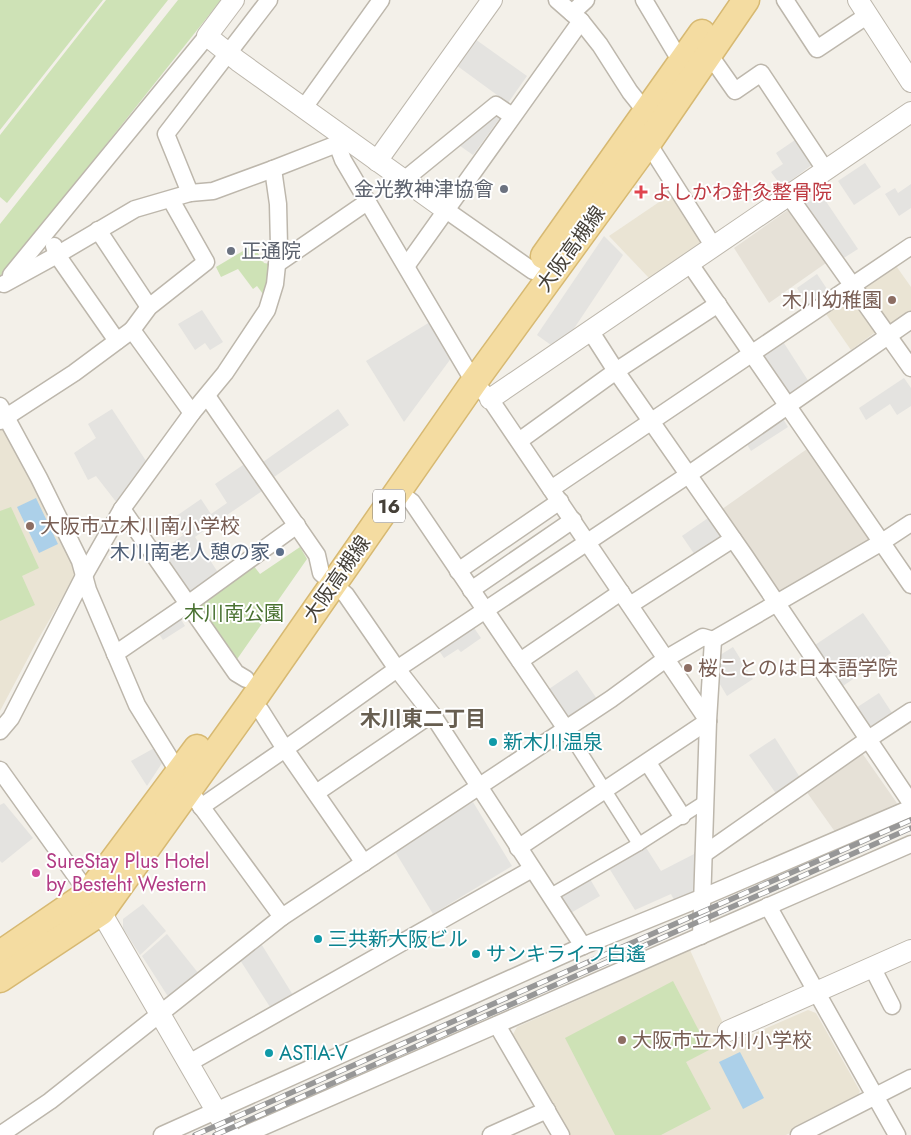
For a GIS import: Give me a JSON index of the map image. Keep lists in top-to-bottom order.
{
  "streets": {
    "main road": ["大阪高槻線", "16"]
  },
  "districts": ["木川東二丁目"],
  "parks": ["木川南公園"],
  "places": {
    "other": [
      "金光教神津協會",
      "正通院",
      "木川幼稚園",
      "大阪市立木川南小学校",
      "木川南老人憩の家",
      "桜ことのは日本語学院",
      "新木川温泉",
      "SureStay Plus Hotel by Besteht Western",
      "三共新大阪ビル",
      "サンキライフ白遙",
      "大阪市立木川小学校",
      "ASTIA-V"
    ],
    "health": ["よしかわ針灸整骨院"]
  }
}
